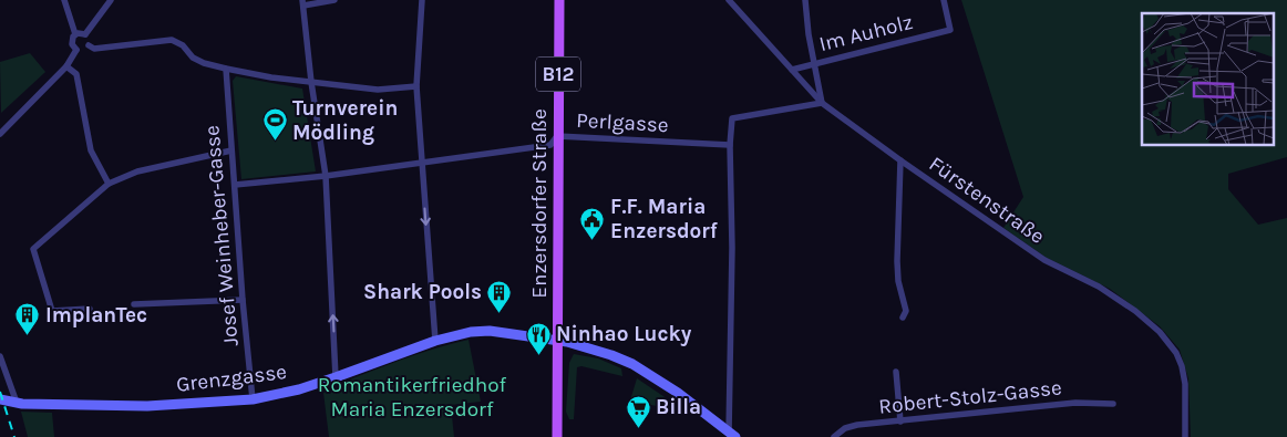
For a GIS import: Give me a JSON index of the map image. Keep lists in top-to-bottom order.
{
  "streets": {
    "main road": ["B12", "Enzersdorfer Straße"],
    "street": [
      "Im Auholz",
      "Perlgasse",
      "Fürstenstraße",
      "Josef Weinheber-Gasse",
      "Grenzgasse",
      "Robert-Stolz-Gasse"
    ]
  },
  "crossings": [
    ["Im Auholz", "Fürstenstraße"],
    ["B12", "Enzersdorfer Straße"],
    ["B12", "Grenzgasse"],
    ["Perlgasse", "Enzersdorfer Straße"],
    ["Perlgasse", "Josef Weinheber-Gasse"],
    ["Enzersdorfer Straße", "Grenzgasse"],
    ["Josef Weinheber-Gasse", "Grenzgasse"]
  ],
  "parks": ["Romantikerfriedhof Maria Enzersdorf"],
  "places": {
    "sports": ["Turnverein Mödling"],
    "public building": ["F.F. Maria Enzersdorf"],
    "building": ["Shark Pools", "ImplanTec"],
    "restaurant": ["Ninhao Lucky"],
    "supermarket": ["Billa"]
  }
}
